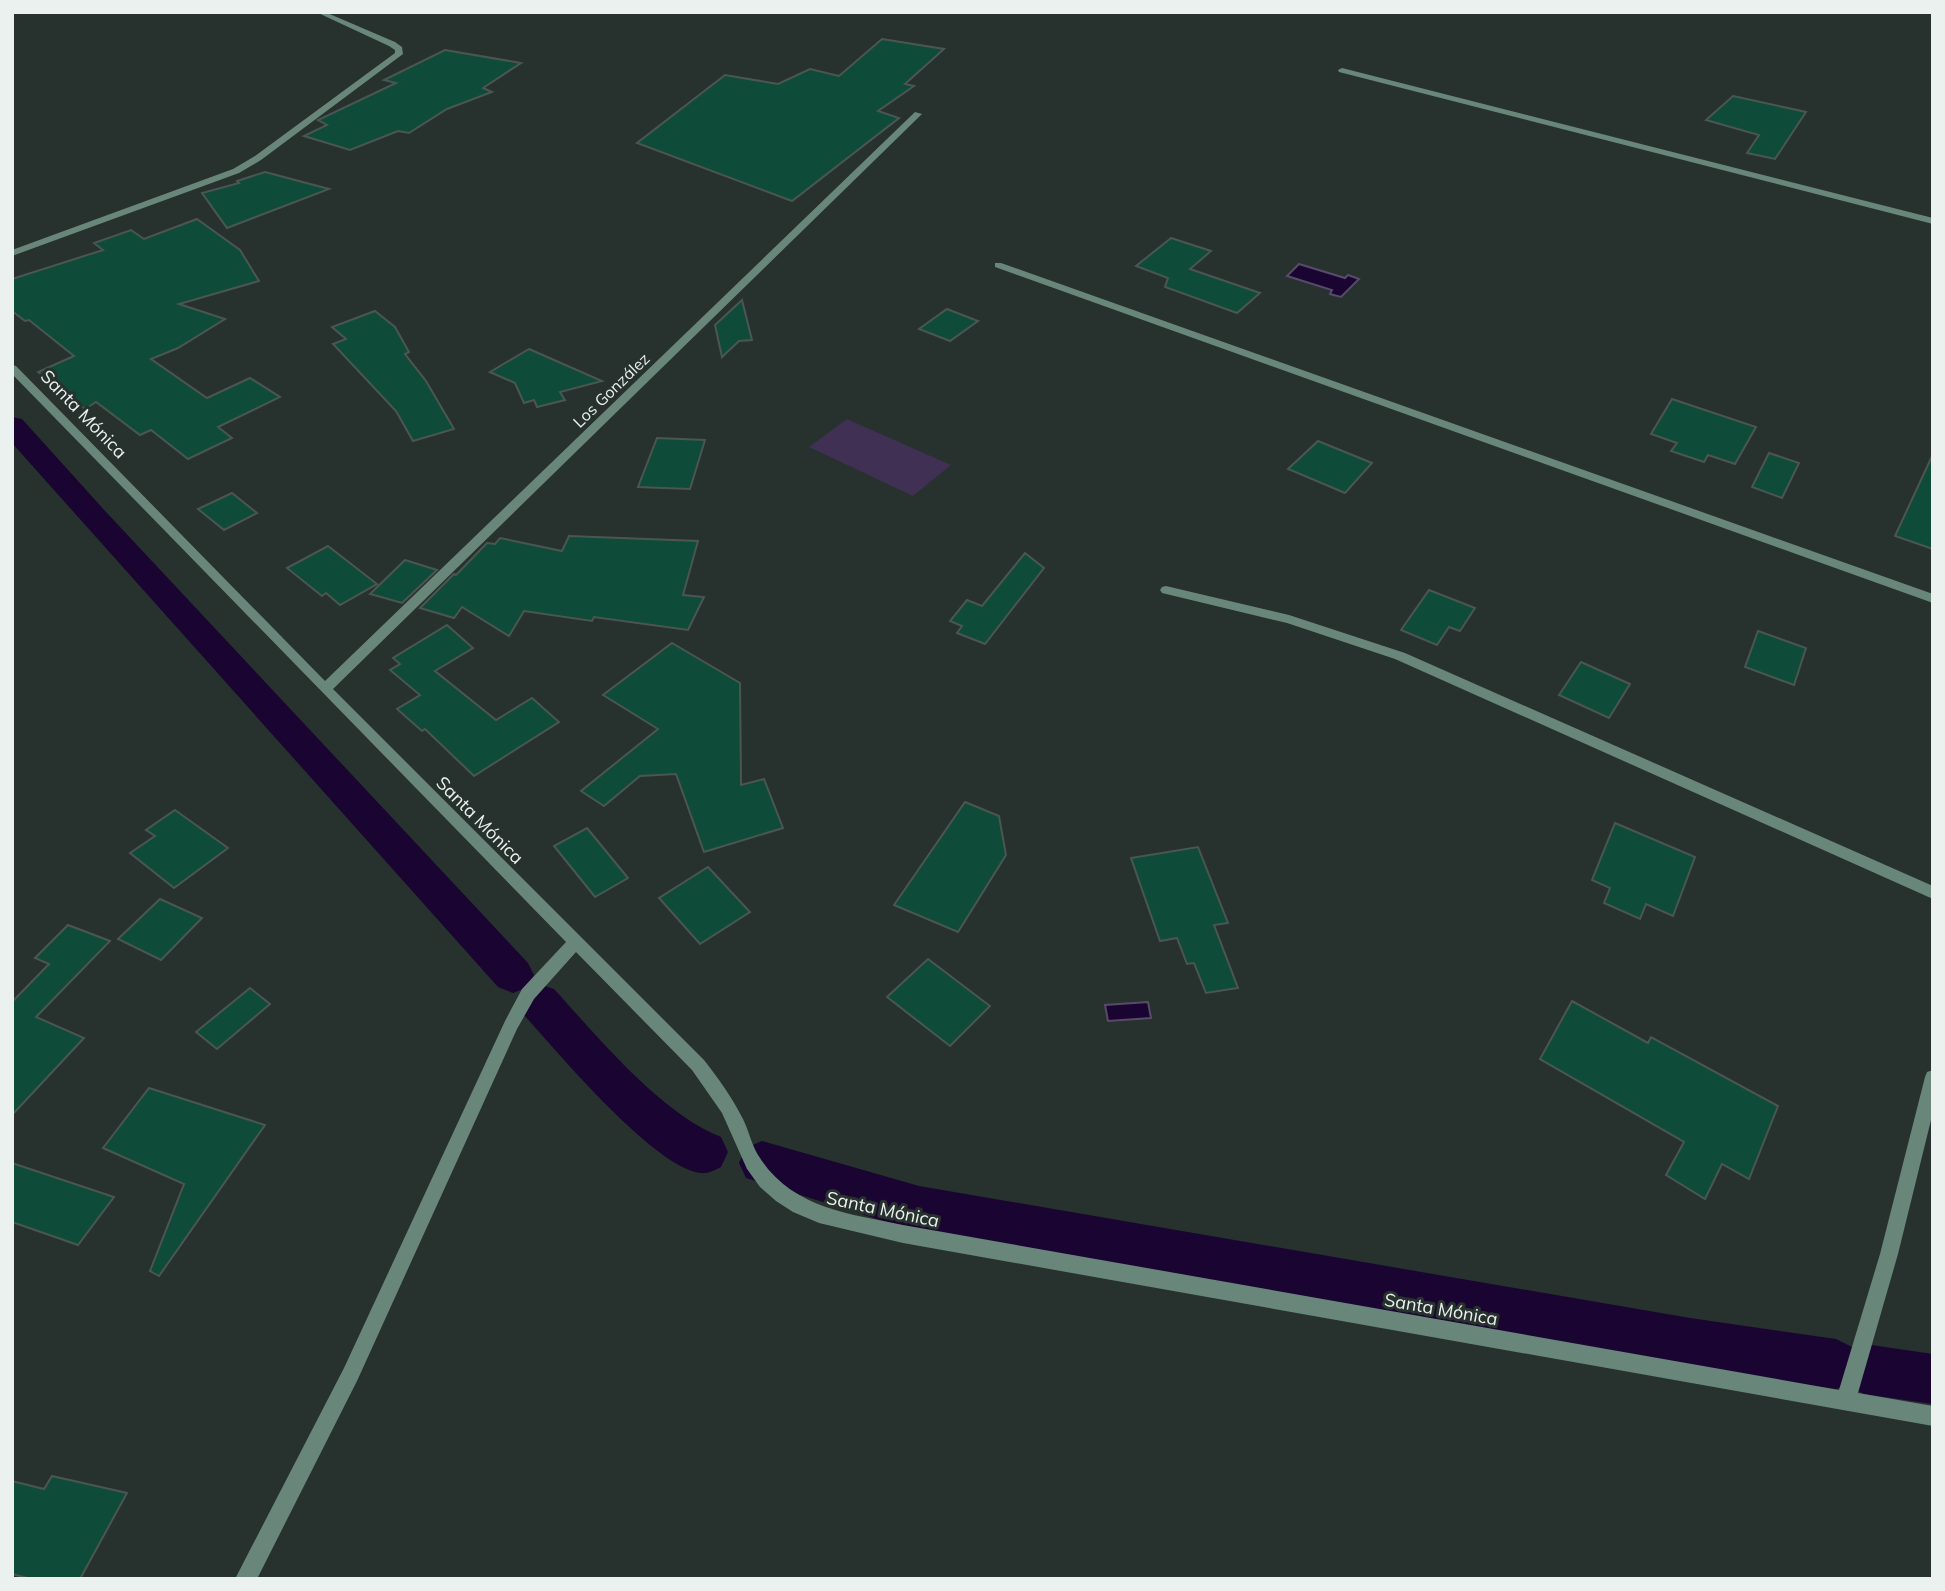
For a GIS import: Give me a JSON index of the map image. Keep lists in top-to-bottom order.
{
  "streets": {
    "street": ["Los González", "Santa Mónica"]
  },
  "crossings": [
    ["Los González", "Santa Mónica"]
  ]
}
